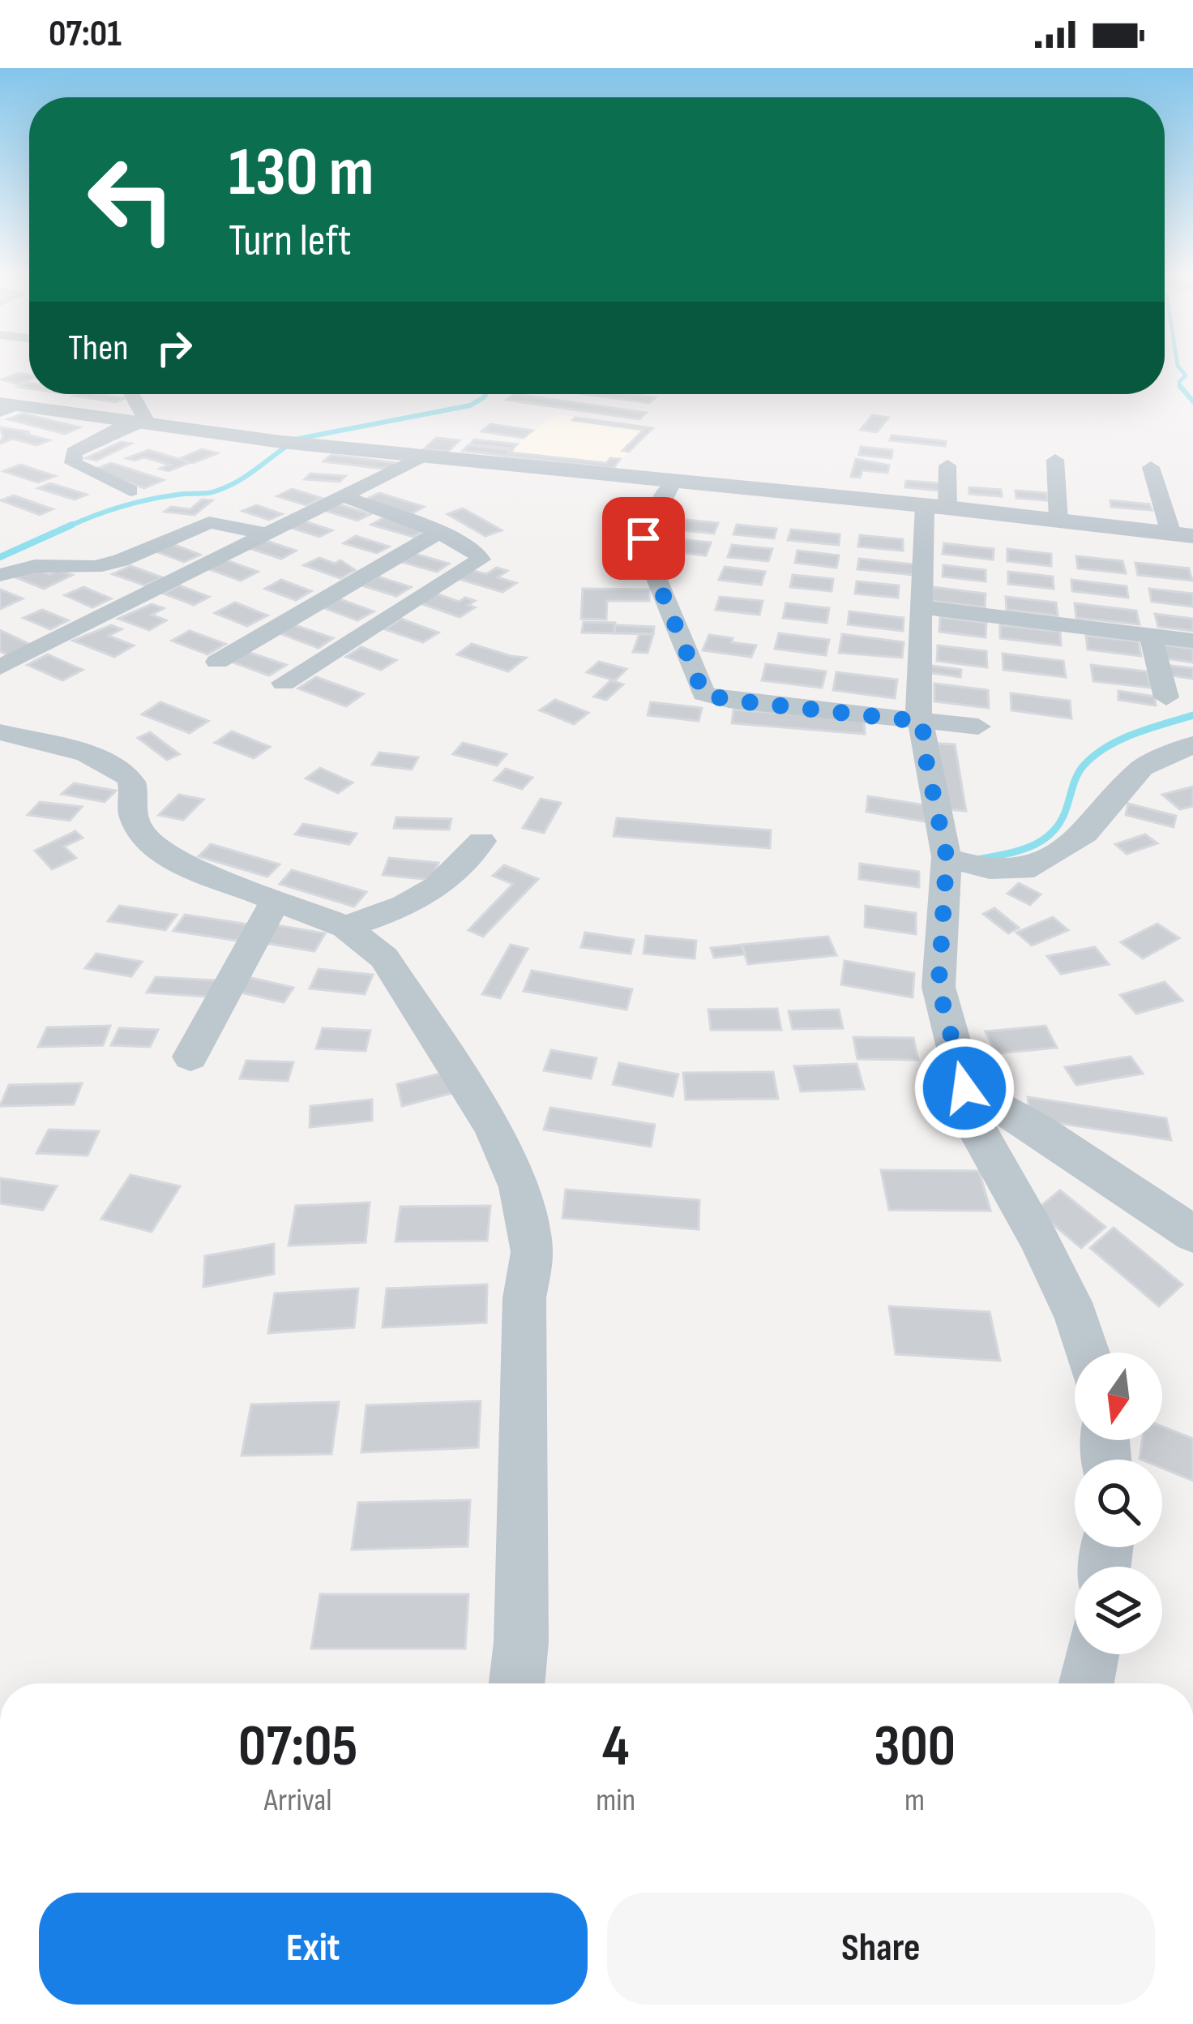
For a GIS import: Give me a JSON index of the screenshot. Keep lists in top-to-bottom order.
{
  "north": "bottom",
  "page": {
    "status": "07:01",
    "turn": ["130 m", "Turn left"],
    "then": "Then",
    "eta": [
      "07:05",
      "Arrival",
      "4",
      "min",
      "300",
      "m"
    ],
    "buttons": ["Exit", "Share"]
  }
}
